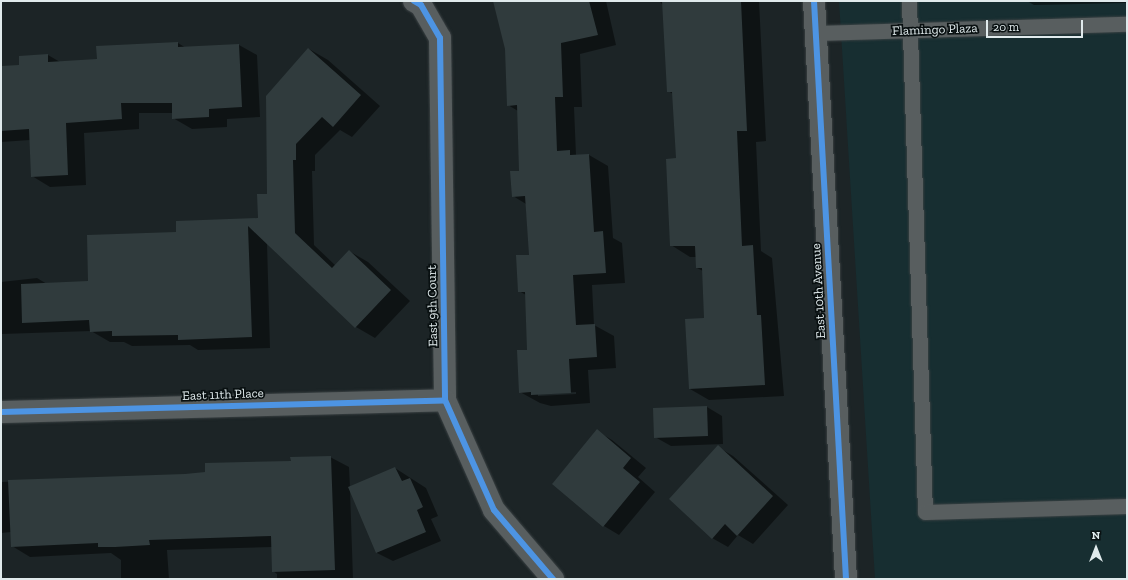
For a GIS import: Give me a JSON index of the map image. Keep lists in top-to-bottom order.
{
  "streets": {
    "street": ["East 10th Avenue", "East 9th Court", "East 11th Place"],
    "lane": ["Flamingo Plaza"]
  },
  "crossings": [
    ["Flamingo Plaza", "East 10th Avenue"],
    ["East 9th Court", "East 11th Place"]
  ],
  "scale_bar": "20 m",
  "north": "top"
}
